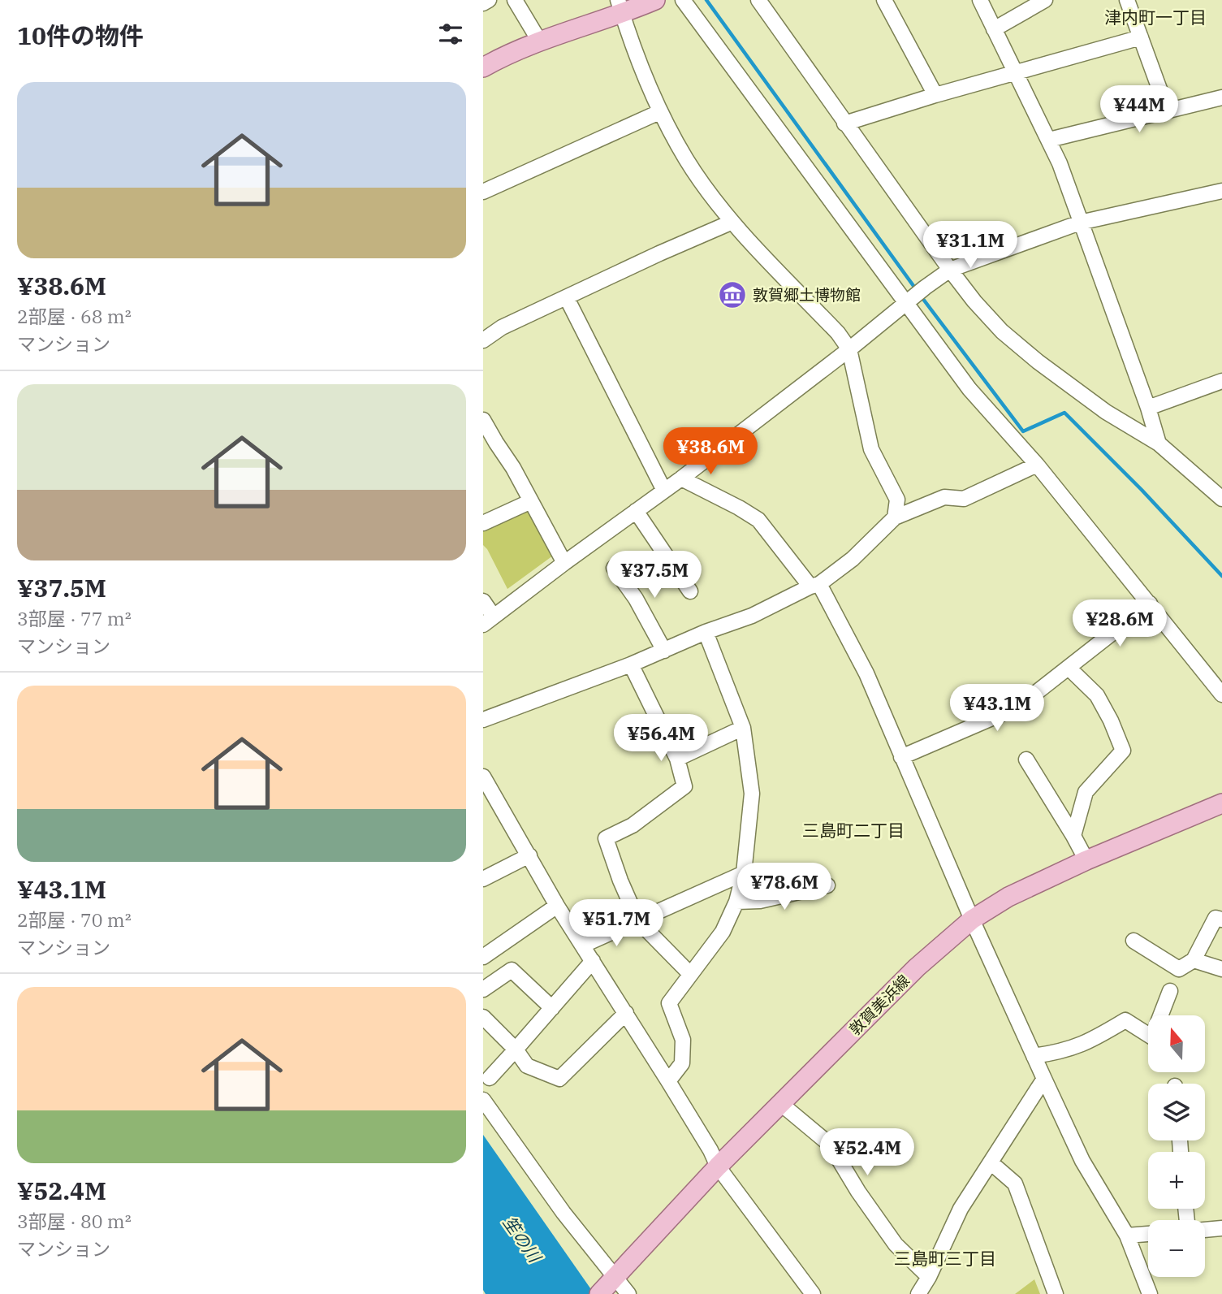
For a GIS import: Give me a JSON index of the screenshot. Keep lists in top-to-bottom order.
{
  "streets": {
    "main road": ["敦賀美浜線"]
  },
  "districts": ["津内町一丁目", "三島町二丁目", "三島町三丁目"],
  "water": ["笙の川"],
  "places": {
    "museum": ["敦賀郷土博物館"]
  },
  "north": "top",
  "page": {
    "heading": "10件の物件",
    "list": [
      {
        "name": "¥38.6M",
        "note": "2部屋 · 68 m² · マンション"
      },
      {
        "name": "¥37.5M",
        "note": "3部屋 · 77 m² · マンション"
      },
      {
        "name": "¥43.1M",
        "note": "2部屋 · 70 m² · マンション"
      },
      {
        "name": "¥52.4M",
        "note": "3部屋 · 80 m² · マンション"
      }
    ],
    "price": [
      "¥44M",
      "¥31.1M",
      "¥38.6M",
      "¥37.5M",
      "¥28.6M",
      "¥43.1M",
      "¥56.4M",
      "¥78.6M",
      "¥51.7M",
      "¥52.4M"
    ],
    "map_buttons": ["+", "−"]
  }
}
